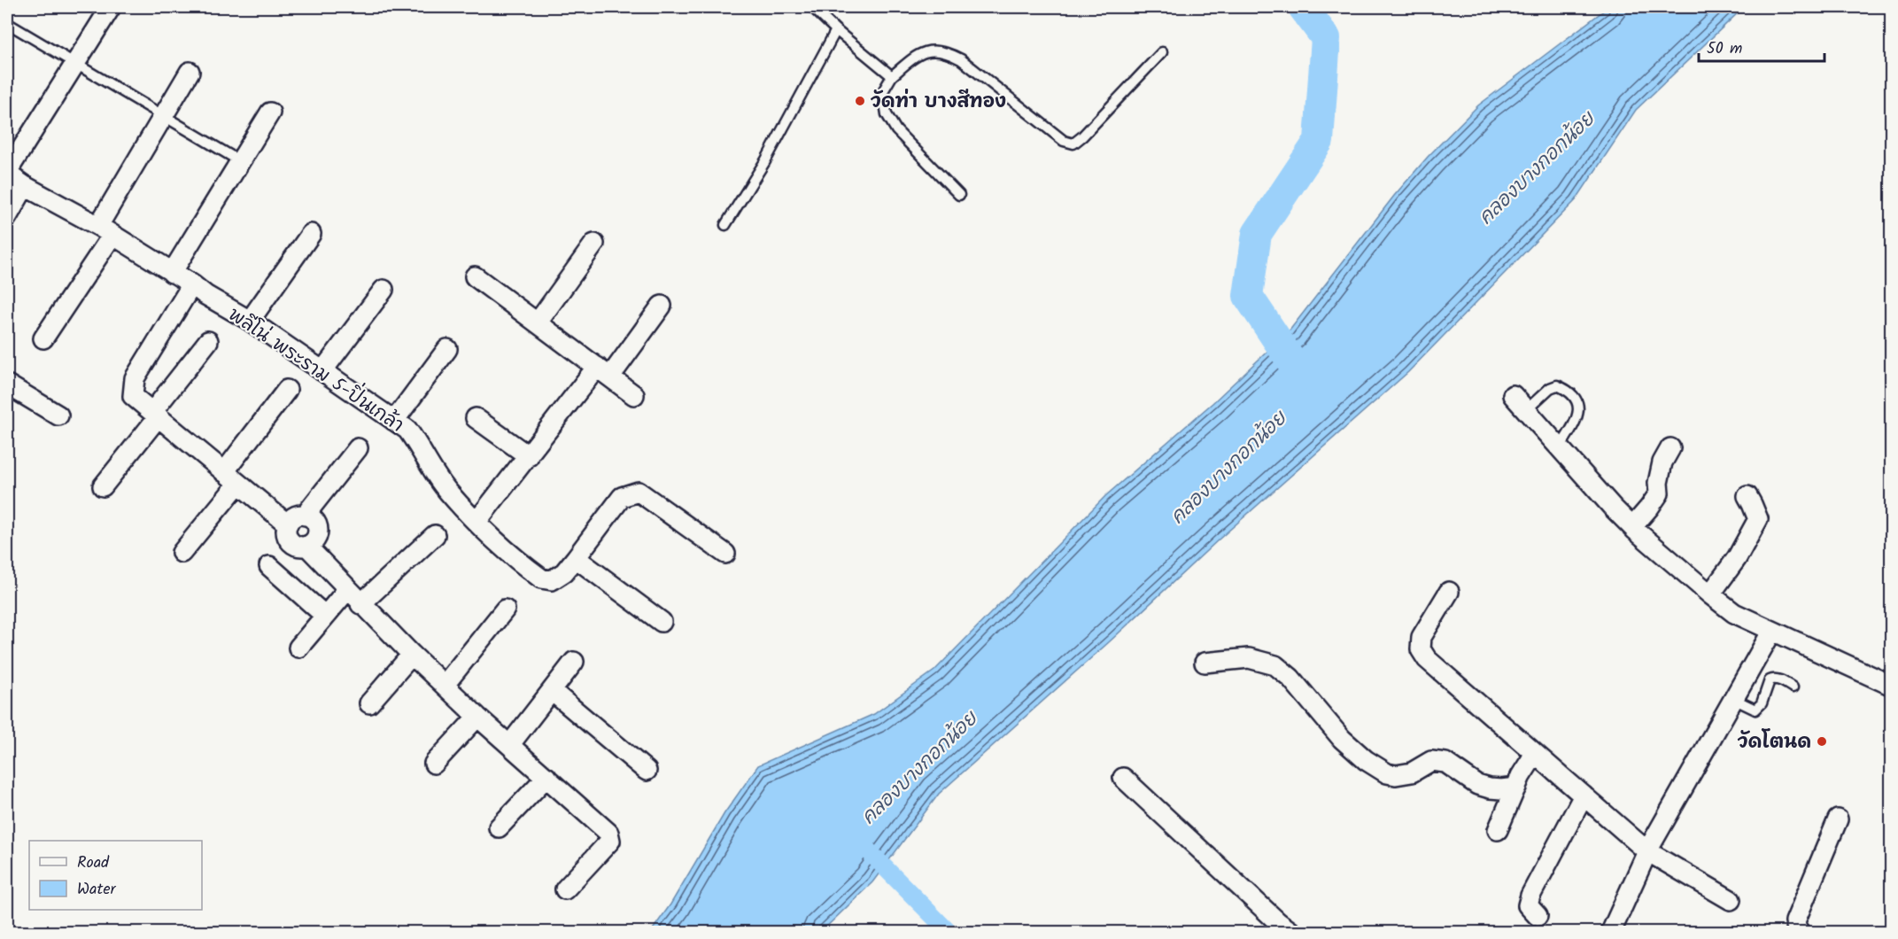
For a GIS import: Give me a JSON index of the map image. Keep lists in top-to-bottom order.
{
  "streets": {
    "street": ["พลีโน่ พระราม 5-ปิ่นเกล้า"]
  },
  "water": ["คลองบางกอกน้อย"],
  "places": ["วัดท่า บางสีทอง", "วัดโตนด"],
  "legend": ["Road", "Water"],
  "scale_bar": "50 m"
}
